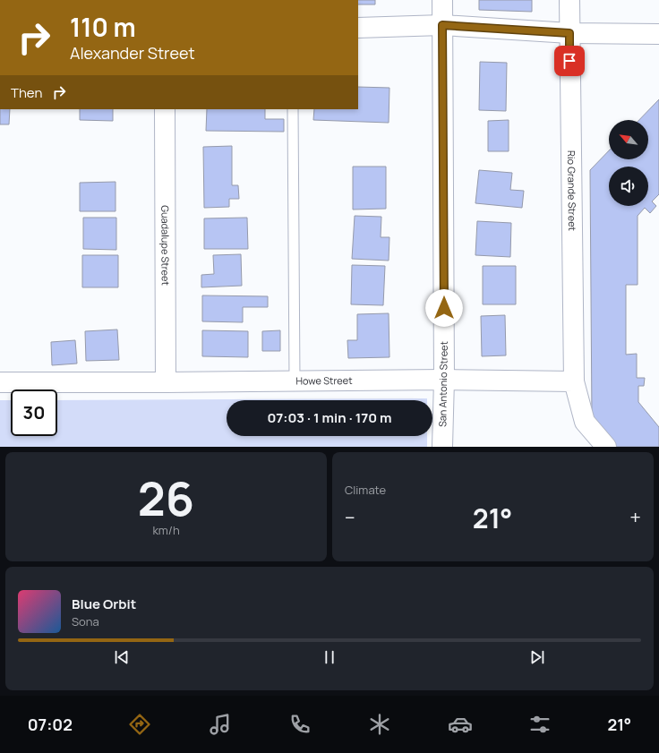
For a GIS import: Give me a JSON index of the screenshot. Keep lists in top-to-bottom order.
{
  "streets": {
    "street": [
      "Rio Grande Street",
      "Guadalupe Street",
      "Howe Street",
      "San Antonio Street"
    ]
  },
  "crossings": [
    ["Rio Grande Street", "Howe Street"],
    ["Guadalupe Street", "Howe Street"],
    ["Howe Street", "San Antonio Street"]
  ],
  "north": "top left",
  "page": {
    "turn": ["110 m", "Alexander Street"],
    "then": "Then",
    "limit": "30",
    "trip": "07:03 · 1 min · 170 m",
    "tile": [
      ["26", "km/h"],
      "Climate"
    ],
    "heat": ["−", "21°", "+"],
    "song": ["Blue Orbit", "Sona"],
    "tabs": ["07:02", "21°"]
  }
}
